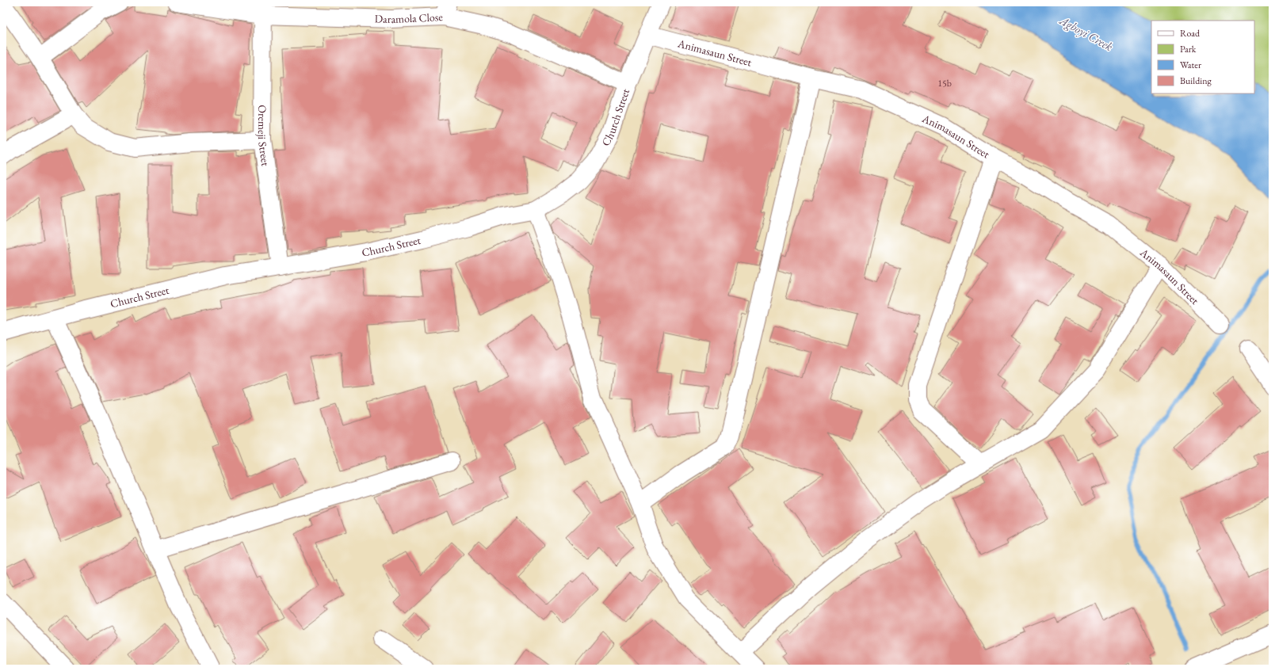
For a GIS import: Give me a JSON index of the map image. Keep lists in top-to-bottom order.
{
  "streets": {
    "street": [
      "Daramola Close",
      "Animasaun Street",
      "Church Street",
      "Oremeji Street"
    ]
  },
  "crossings": [
    ["Daramola Close", "Church Street"],
    ["Daramola Close", "Oremeji Street"],
    ["Animasaun Street", "Church Street"],
    ["Church Street", "Oremeji Street"]
  ],
  "water": ["Agboyi Creek"],
  "house_numbers": ["15b"],
  "legend": [
    "Road",
    "Park",
    "Water",
    "Building"
  ]
}
